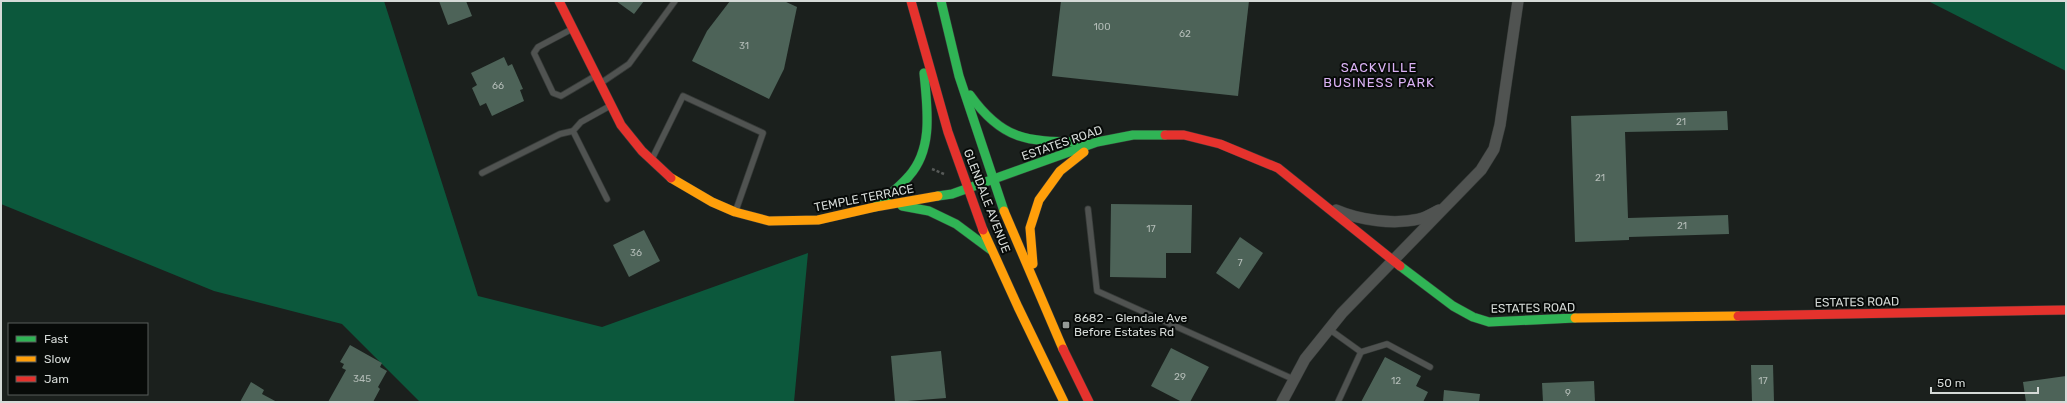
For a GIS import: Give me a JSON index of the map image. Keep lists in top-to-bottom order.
{
  "streets": {
    "street": ["ESTATES ROAD", "TEMPLE TERRACE", "GLENDALE AVENUE"]
  },
  "crossings": [
    ["ESTATES ROAD", "TEMPLE TERRACE"],
    ["ESTATES ROAD", "GLENDALE AVENUE"],
    ["TEMPLE TERRACE", "GLENDALE AVENUE"]
  ],
  "districts": ["SACKVILLE BUSINESS PARK"],
  "places": {
    "transit": ["8682 - Glendale Ave Before Estates Rd"]
  },
  "house_numbers": [
    "100",
    "62",
    "31",
    "66",
    "21",
    "21",
    "21",
    "17",
    "36",
    "7",
    "29",
    "345",
    "12",
    "17",
    "9"
  ],
  "legend": ["Fast", "Slow", "Jam"],
  "scale_bar": "50 m"
}
